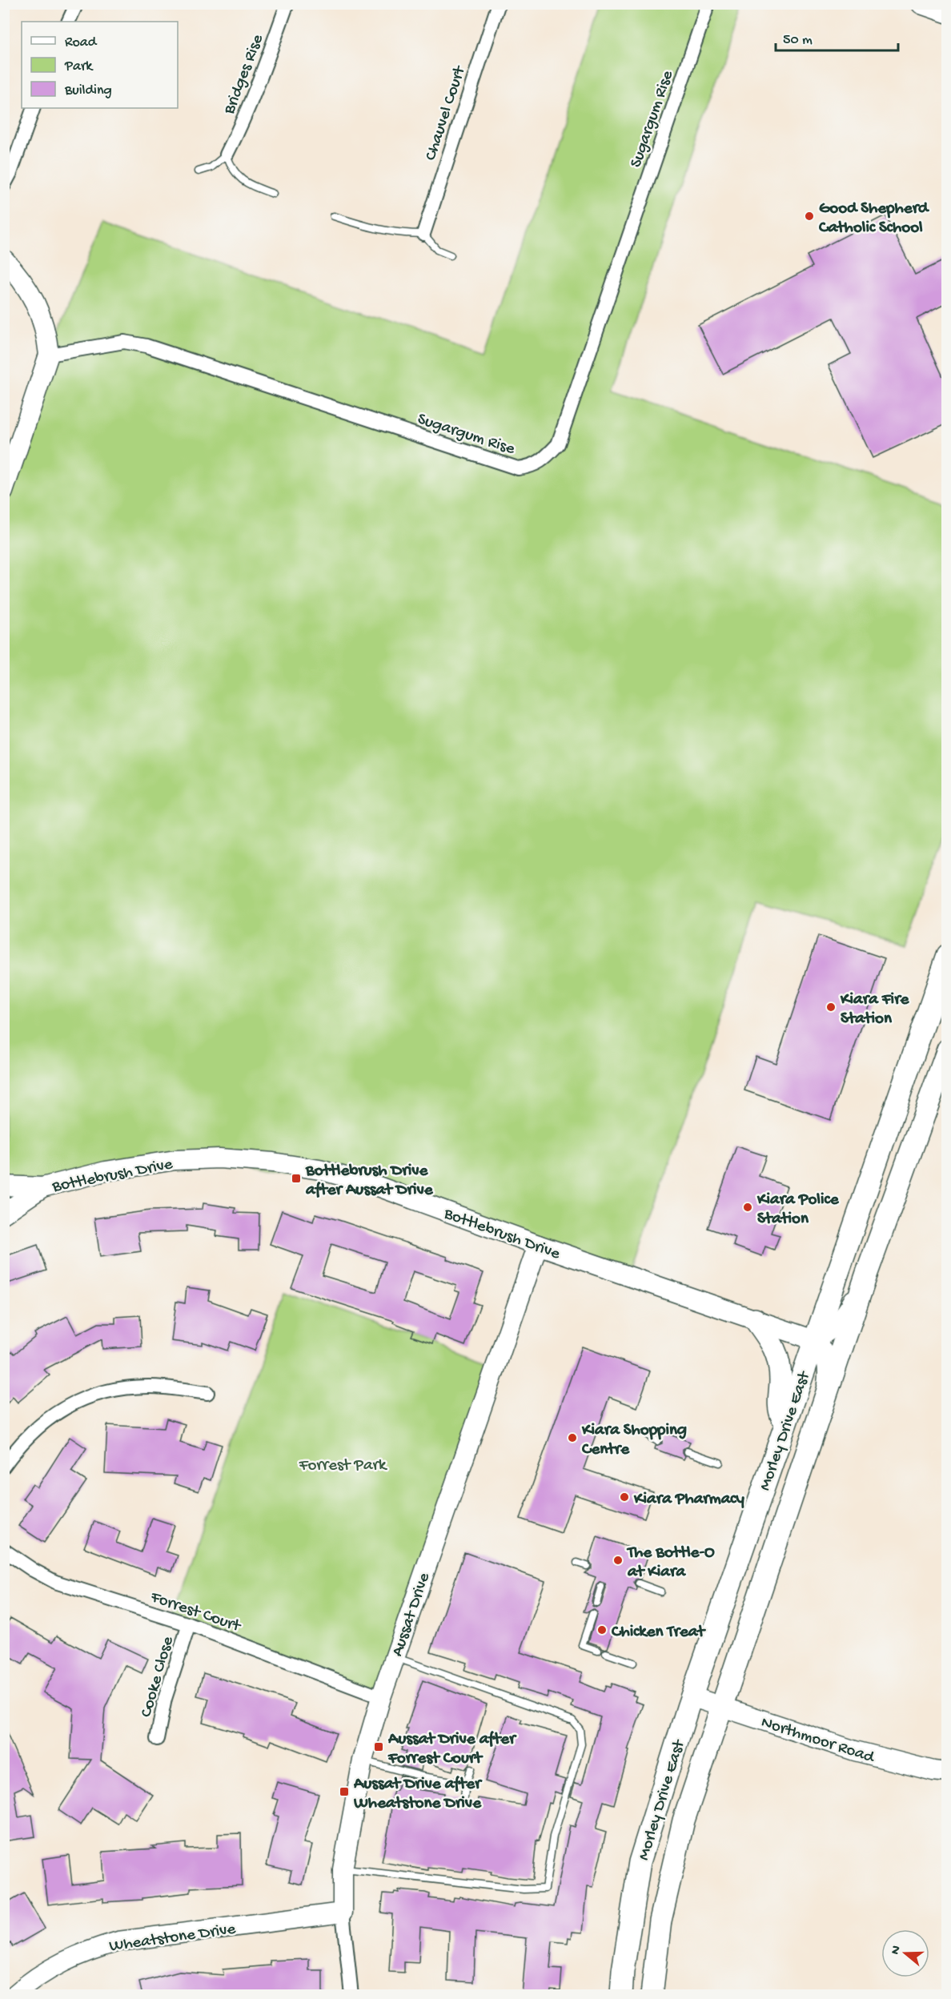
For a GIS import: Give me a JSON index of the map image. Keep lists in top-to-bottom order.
{
  "streets": {
    "main road": ["Morley Drive East"],
    "street": [
      "Bridges Rise",
      "Chauvel Court",
      "Sugargum Rise",
      "Bottlebrush Drive",
      "Forrest Court",
      "Aussat Drive",
      "Cooke Close",
      "Northmoor Road",
      "Wheatstone Drive"
    ]
  },
  "crossings": [
    ["Bottlebrush Drive", "Morley Drive East"],
    ["Bottlebrush Drive", "Aussat Drive"],
    ["Morley Drive East", "Northmoor Road"],
    ["Forrest Court", "Aussat Drive"],
    ["Forrest Court", "Cooke Close"],
    ["Aussat Drive", "Wheatstone Drive"]
  ],
  "parks": ["Forrest Park"],
  "places": {
    "other": [
      "Good Shepherd Catholic School",
      "Kiara Fire Station",
      "Kiara Police Station",
      "Kiara Shopping Centre",
      "Kiara Pharmacy",
      "The Bottle-O at Kiara",
      "Chicken Treat"
    ],
    "transit": ["Bottlebrush Drive after Aussat Drive", "Aussat Drive after Forrest Court", "Aussat Drive after Wheatstone Drive"]
  },
  "legend": ["Road", "Park", "Building"],
  "scale_bar": "50 m",
  "north": "left"
}
